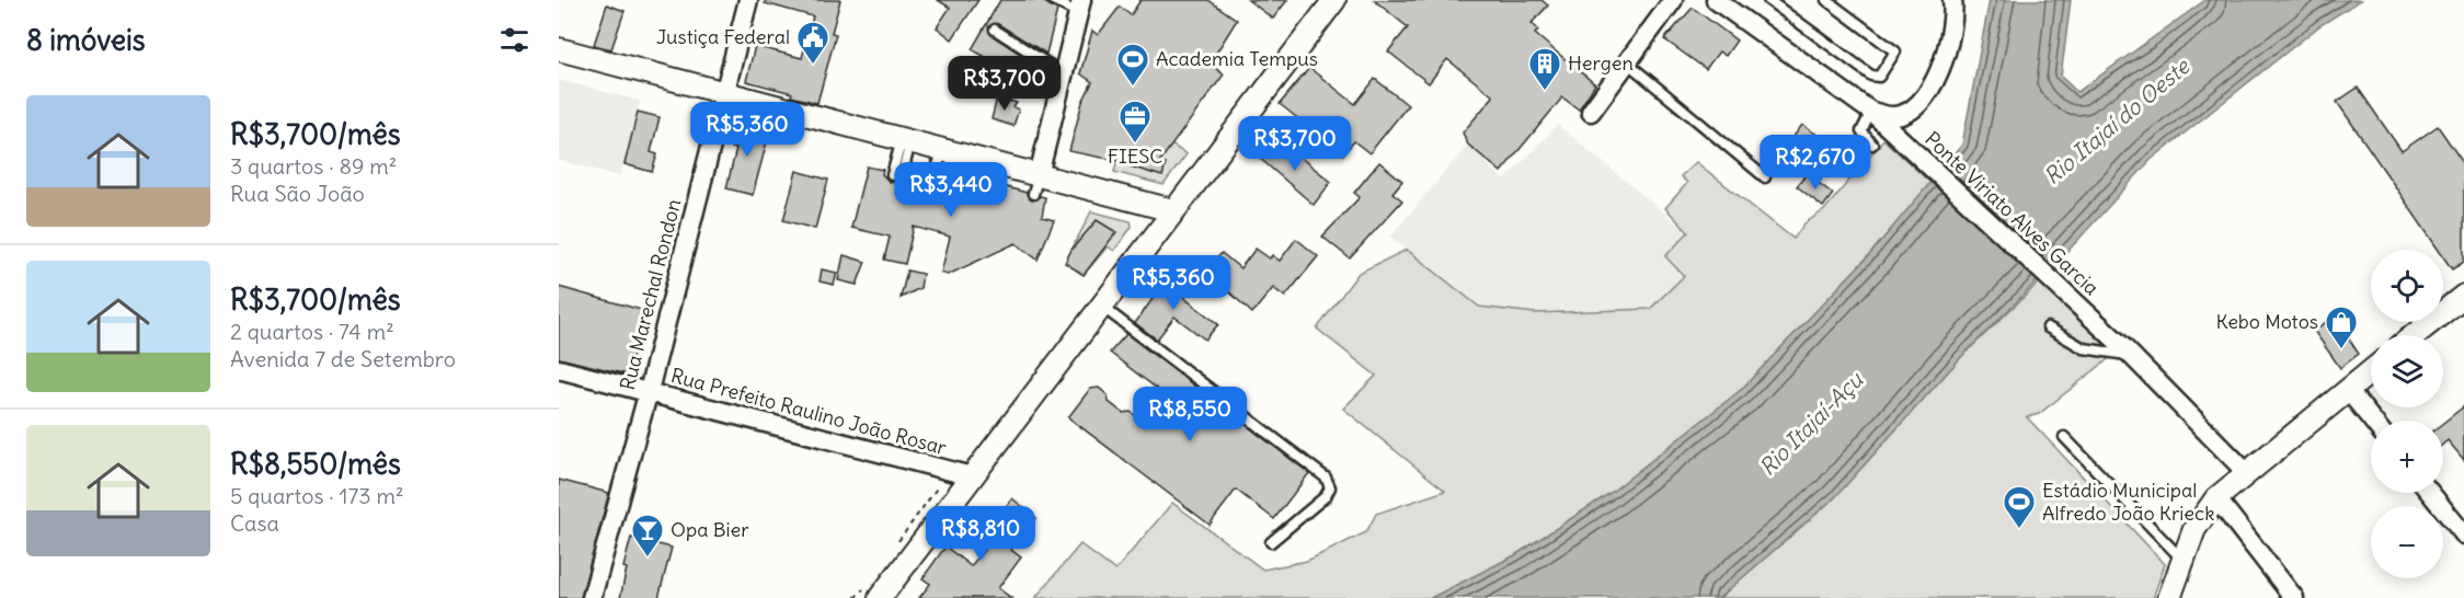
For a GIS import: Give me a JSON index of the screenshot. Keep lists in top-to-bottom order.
{
  "streets": {
    "street": ["Ponte Viriato Alves Garcia", "Rua Marechal Rondon", "Rua Prefeito Raulino João Rosar"]
  },
  "crossings": [
    ["Rua Marechal Rondon", "Rua Prefeito Raulino João Rosar"]
  ],
  "water": ["Rio Itajaí do Oeste", "Rio Itajaí-Açu"],
  "places": {
    "public building": ["Justiça Federal"],
    "sports": ["Academia Tempus", "Estádio Municipal Alfredo João Krieck"],
    "building": ["Hergen"],
    "office": ["FIESC"],
    "shop": ["Kebo Motos"],
    "bar": ["Opa Bier"]
  },
  "page": {
    "heading": "8 imóveis",
    "price": [
      "R$3,700",
      "R$5,360",
      "R$3,700",
      "R$2,670",
      "R$3,440",
      "R$5,360",
      "R$8,550",
      "R$8,810"
    ],
    "list": [
      {
        "name": "R$3,700/mês",
        "note": "3 quartos · 89 m² · Rua São João"
      },
      {
        "name": "R$3,700/mês",
        "note": "2 quartos · 74 m² · Avenida 7 de Setembro"
      },
      {
        "name": "R$8,550/mês",
        "note": "5 quartos · 173 m² · Casa"
      }
    ],
    "map_buttons": ["+", "−"]
  }
}
